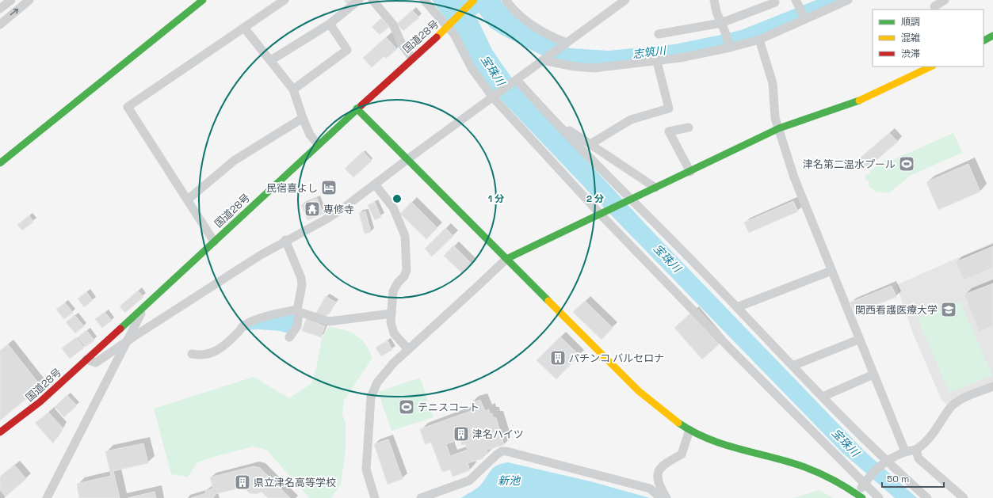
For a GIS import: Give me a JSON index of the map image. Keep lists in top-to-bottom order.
{
  "streets": {
    "main road": ["国道28号"]
  },
  "water": ["志筑川", "宝珠川", "新池"],
  "places": {
    "sports": ["津名第二温水プール", "テニスコート"],
    "hotel": ["民宿喜よし"],
    "temple": ["専修寺"],
    "school or university": ["関西看護医療大学"],
    "building": ["パチンコ バルセロナ", "津名ハイツ", "県立津名高等学校"]
  },
  "legend": ["順調", "混雑", "渋滞"],
  "scale_bar": "50 m",
  "rings": ["1 分", "2 分"]
}
